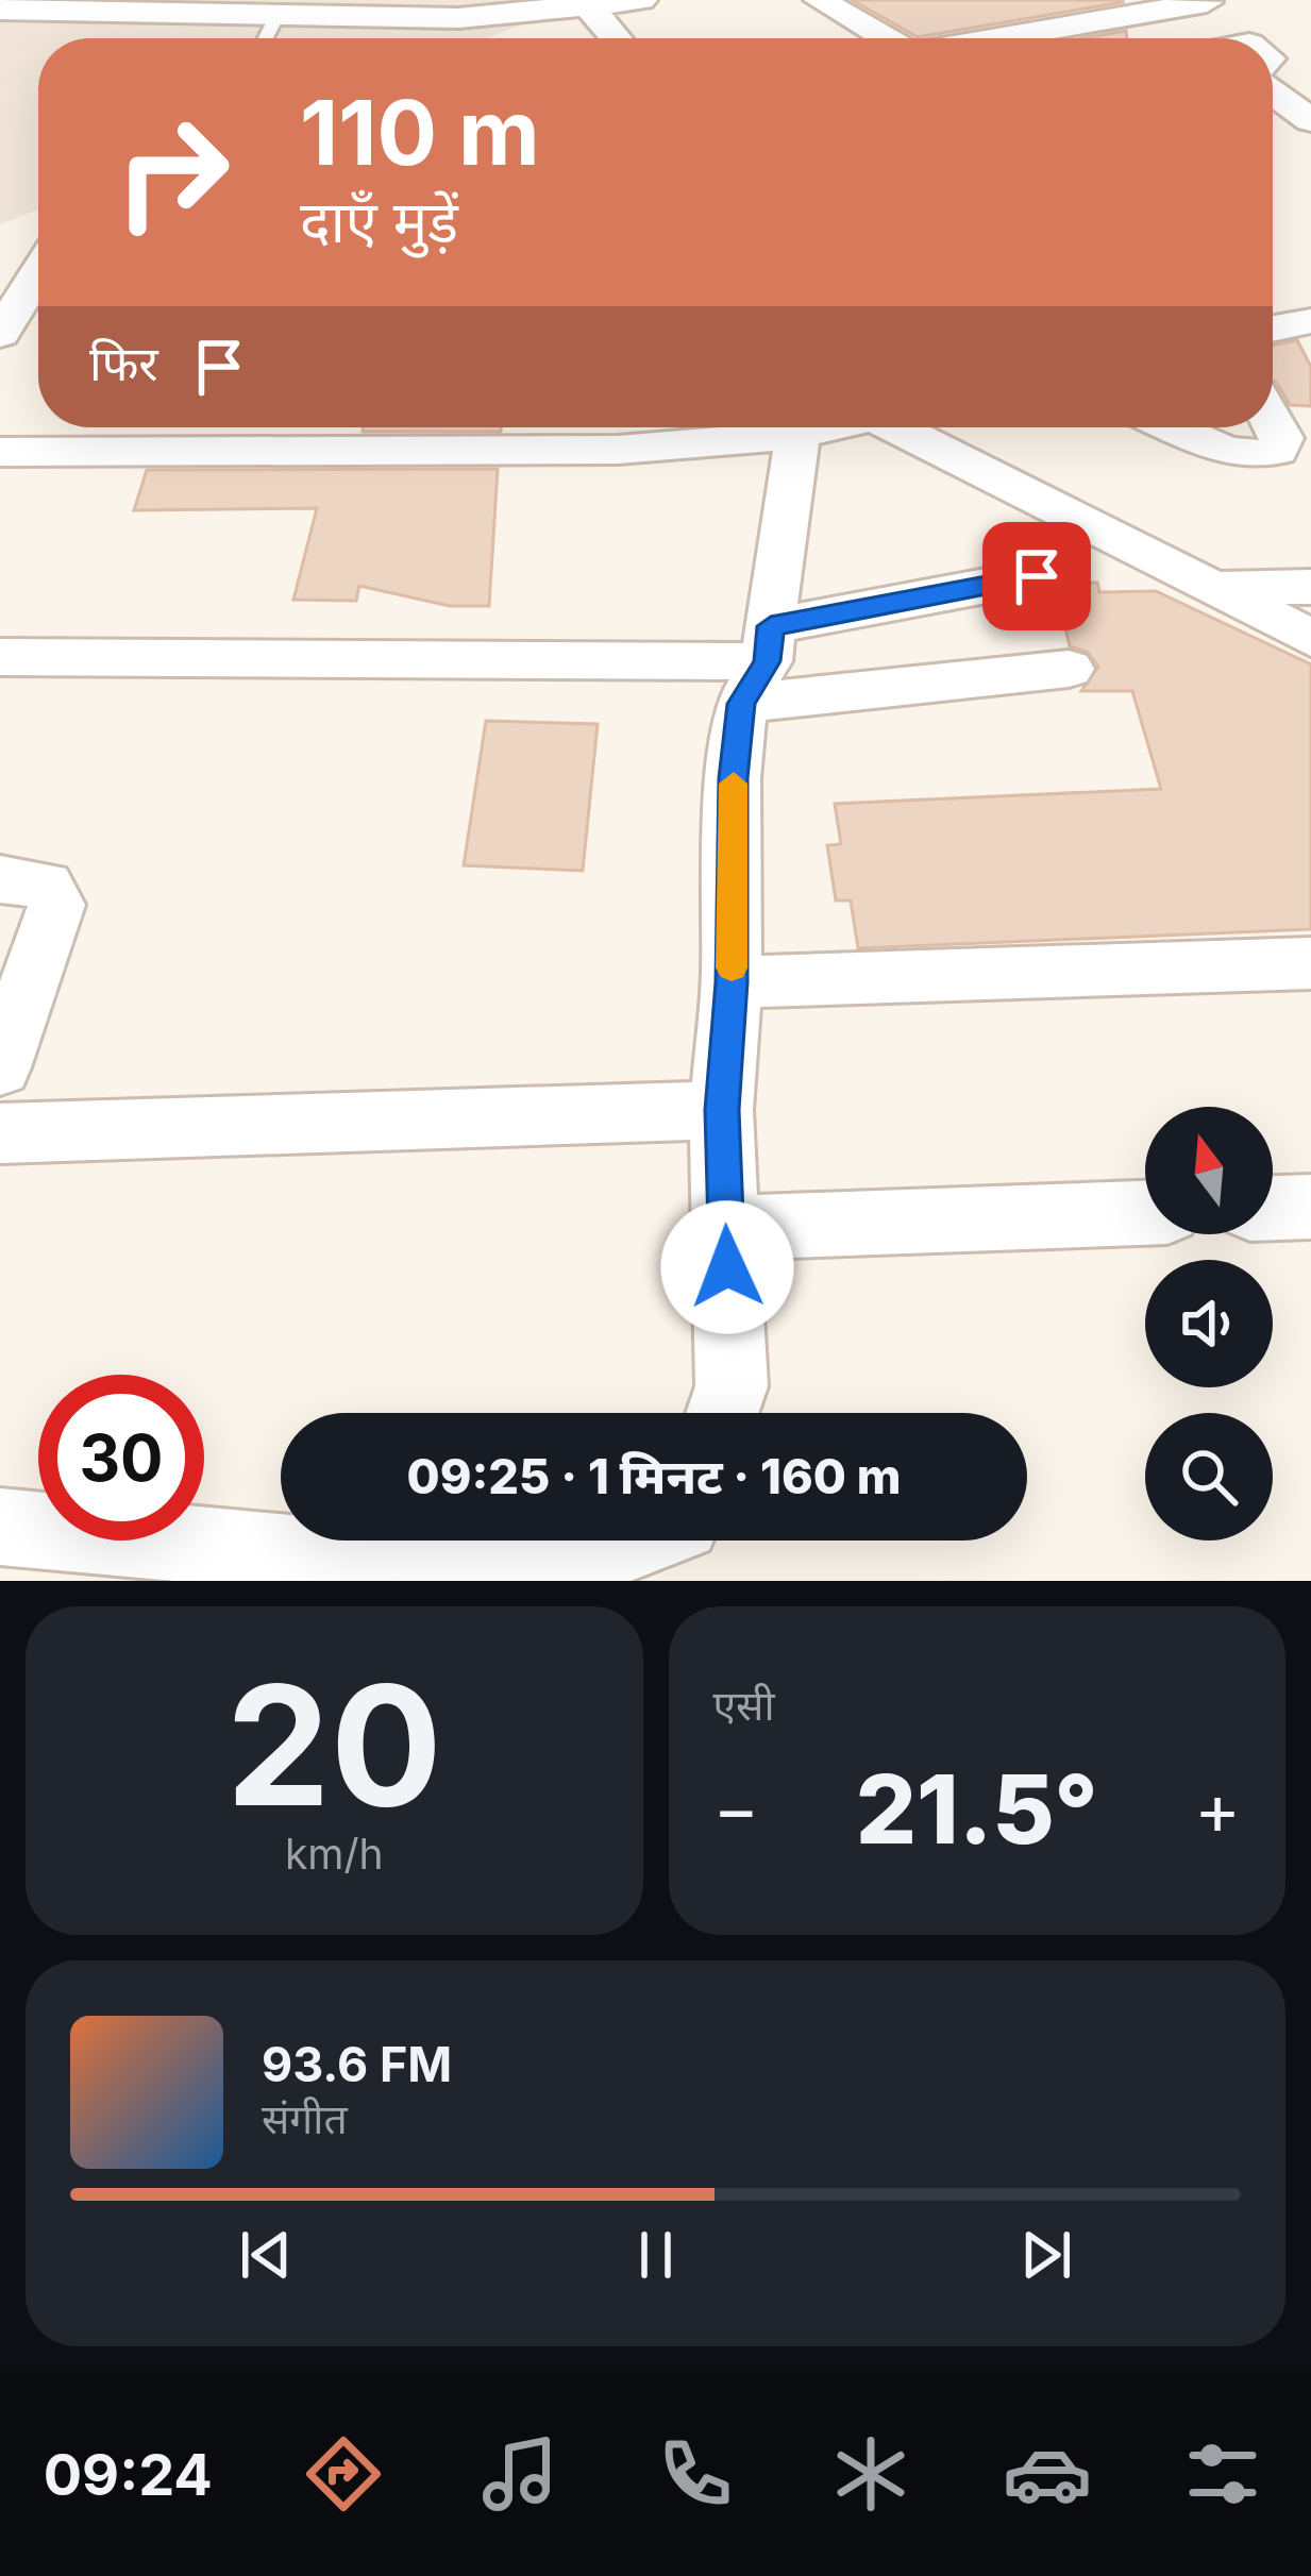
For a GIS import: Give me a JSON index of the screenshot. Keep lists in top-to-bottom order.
{
  "north": "top",
  "page": {
    "turn": ["110 m", "दाएँ मुड़ें"],
    "then": "फिर",
    "limit": "30",
    "trip": "09:25 · 1 मिनट · 160 m",
    "tile": [
      ["20", "km/h"],
      "एसी"
    ],
    "heat": ["−", "21.5°", "+"],
    "song": ["93.6 FM", "संगीत"],
    "tabs": "09:24"
  }
}
